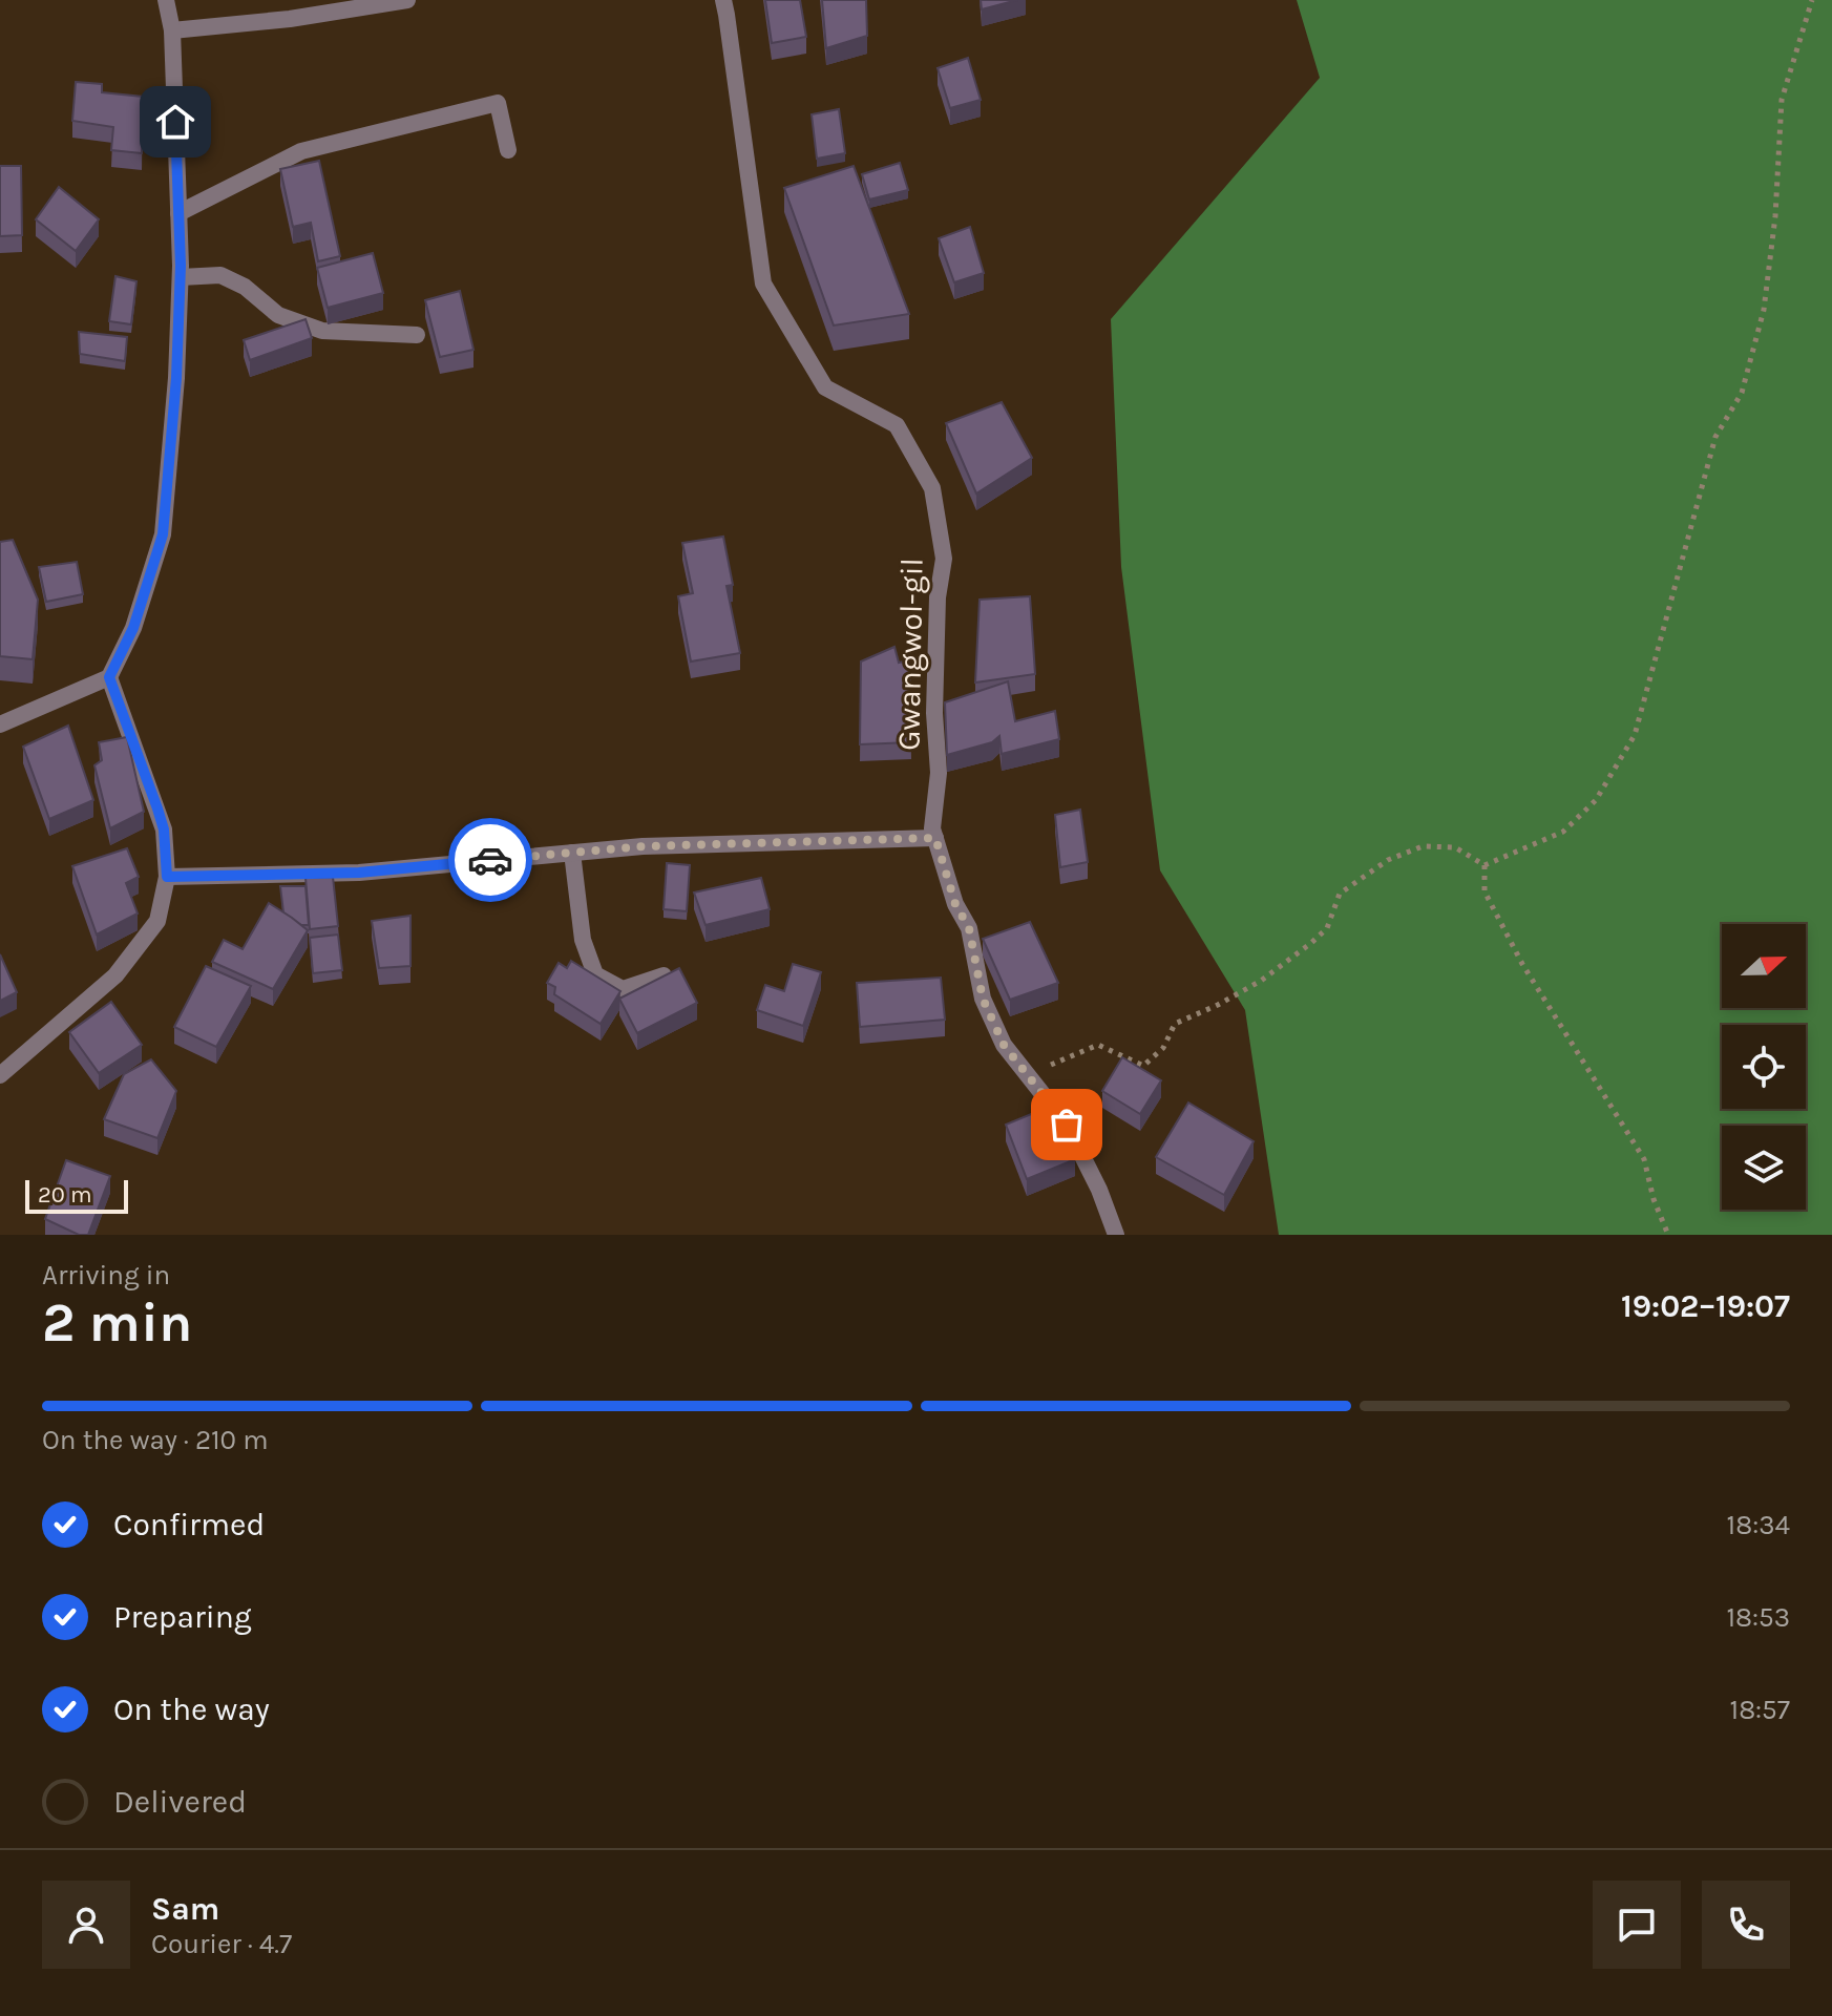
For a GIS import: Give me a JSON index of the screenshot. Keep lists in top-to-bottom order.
{
  "streets": {
    "street": ["Gwangwol-gil"]
  },
  "scale_bar": "20 m",
  "north": "right",
  "page": {
    "scale": "20 m",
    "heading": ["2 min", "Arriving in", "19:02–19:07"],
    "panel": ["Sam", "Courier · 4.7"],
    "bar": "On the way · 210 m",
    "list": [
      ["Confirmed", "18:34"],
      ["Preparing", "18:53"],
      ["On the way", "18:57"],
      "Delivered"
    ]
  }
}
